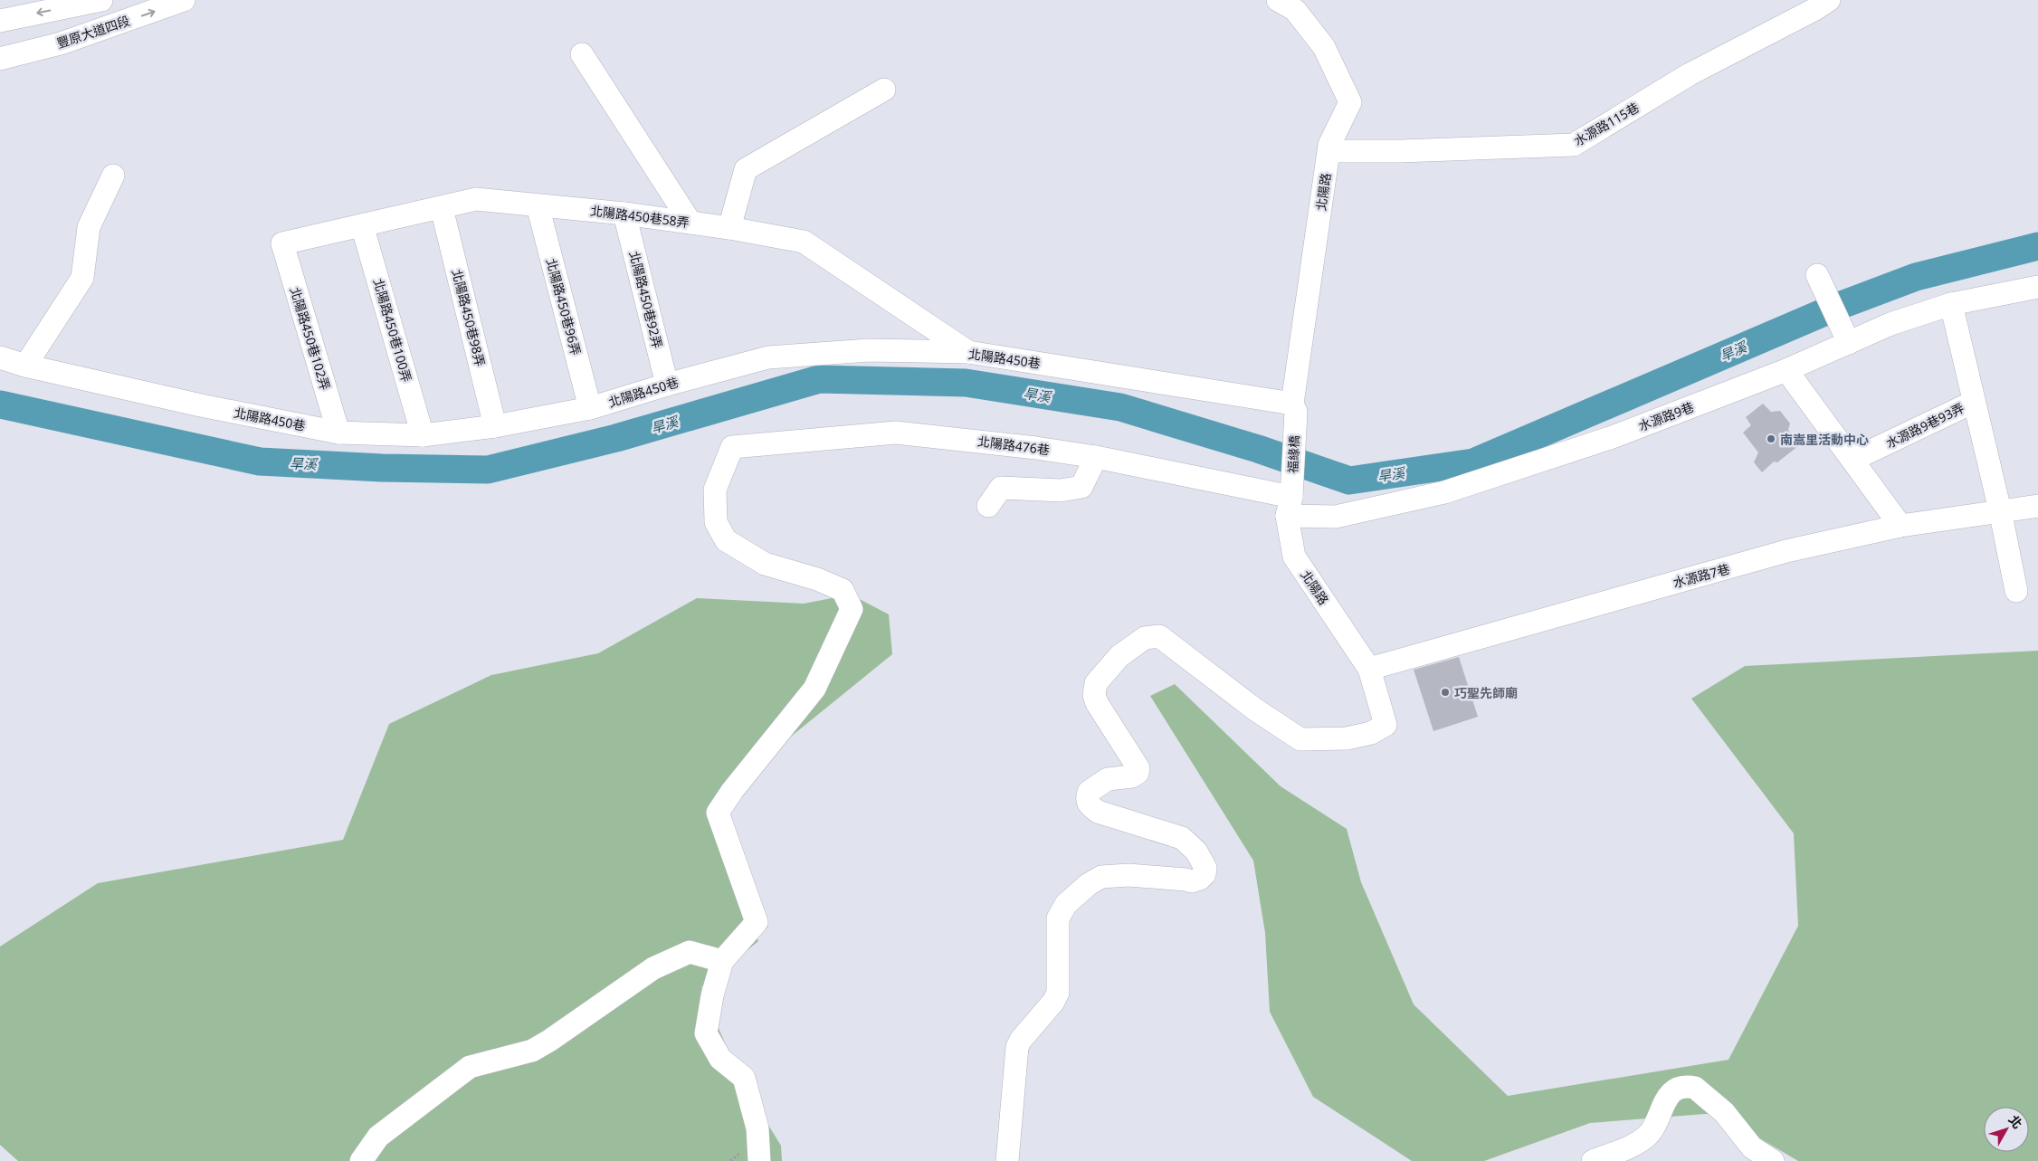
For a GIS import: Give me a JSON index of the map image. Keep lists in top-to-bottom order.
{
  "streets": {
    "street": [
      "豐原大道四段",
      "水源路115巷",
      "北陽路",
      "北陽路450巷58弄",
      "北陽路450巷92弄",
      "北陽路450巷96弄",
      "北陽路450巷98弄",
      "北陽路450巷100弄",
      "北陽路450巷102弄",
      "北陽路450巷",
      "水源路9巷",
      "水源路9巷93弄",
      "北陽路476巷",
      "福緣橋",
      "水源路7巷"
    ]
  },
  "crossings": [
    ["水源路115巷", "北陽路"],
    ["北陽路", "北陽路450巷"],
    ["北陽路", "水源路9巷"],
    ["北陽路", "北陽路476巷"],
    ["北陽路", "福緣橋"],
    ["北陽路", "水源路7巷"],
    ["北陽路450巷58弄", "北陽路450巷92弄"],
    ["北陽路450巷58弄", "北陽路450巷96弄"],
    ["北陽路450巷58弄", "北陽路450巷98弄"],
    ["北陽路450巷58弄", "北陽路450巷100弄"],
    ["北陽路450巷58弄", "北陽路450巷102弄"],
    ["北陽路450巷58弄", "北陽路450巷"],
    ["北陽路450巷92弄", "北陽路450巷"],
    ["北陽路450巷96弄", "北陽路450巷"],
    ["北陽路450巷98弄", "北陽路450巷"],
    ["北陽路450巷100弄", "北陽路450巷"],
    ["北陽路450巷102弄", "北陽路450巷"],
    ["北陽路450巷", "福緣橋"],
    ["水源路9巷", "水源路9巷93弄"],
    ["水源路9巷", "北陽路476巷"],
    ["水源路9巷", "福緣橋"],
    ["水源路9巷93弄", "水源路7巷"],
    ["北陽路476巷", "福緣橋"]
  ],
  "water": ["旱溪"],
  "places": ["南嵩里活動中心", "巧聖先師廟"],
  "north": "top right"
}
